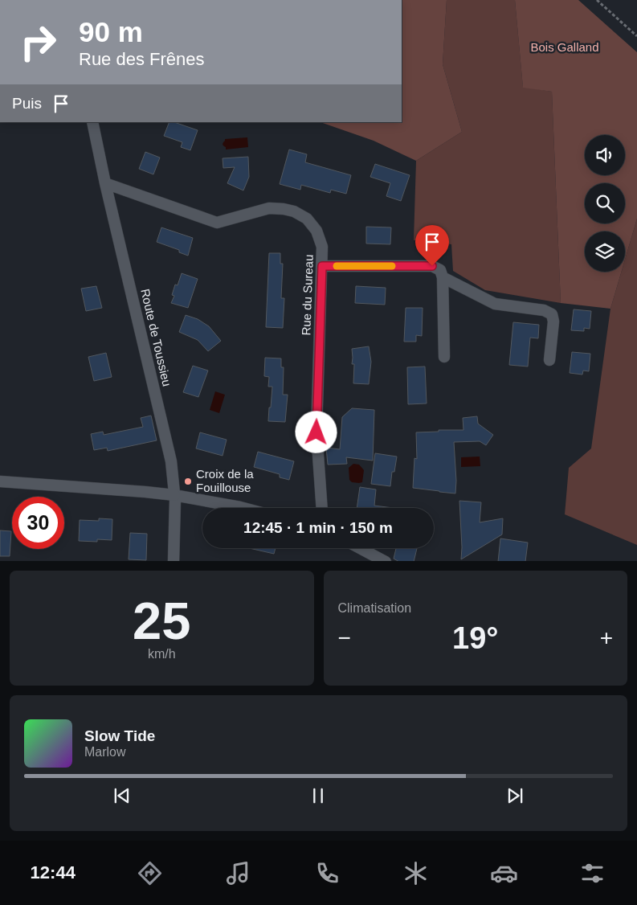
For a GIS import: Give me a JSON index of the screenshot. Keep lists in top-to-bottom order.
{
  "streets": {
    "street": ["Rue du Sureau", "Route de Toussieu"]
  },
  "crossings": [
    ["Rue du Sureau", "Route de Toussieu"]
  ],
  "parks": ["Bois Galland"],
  "places": ["Croix de la Fouillouse"],
  "page": {
    "turn": ["90 m", "Rue des Frênes"],
    "then": "Puis",
    "limit": "30",
    "trip": "12:45 · 1 min · 150 m",
    "tile": [
      ["25", "km/h"],
      "Climatisation"
    ],
    "heat": ["−", "19°", "+"],
    "song": ["Slow Tide", "Marlow"],
    "tabs": "12:44"
  }
}
